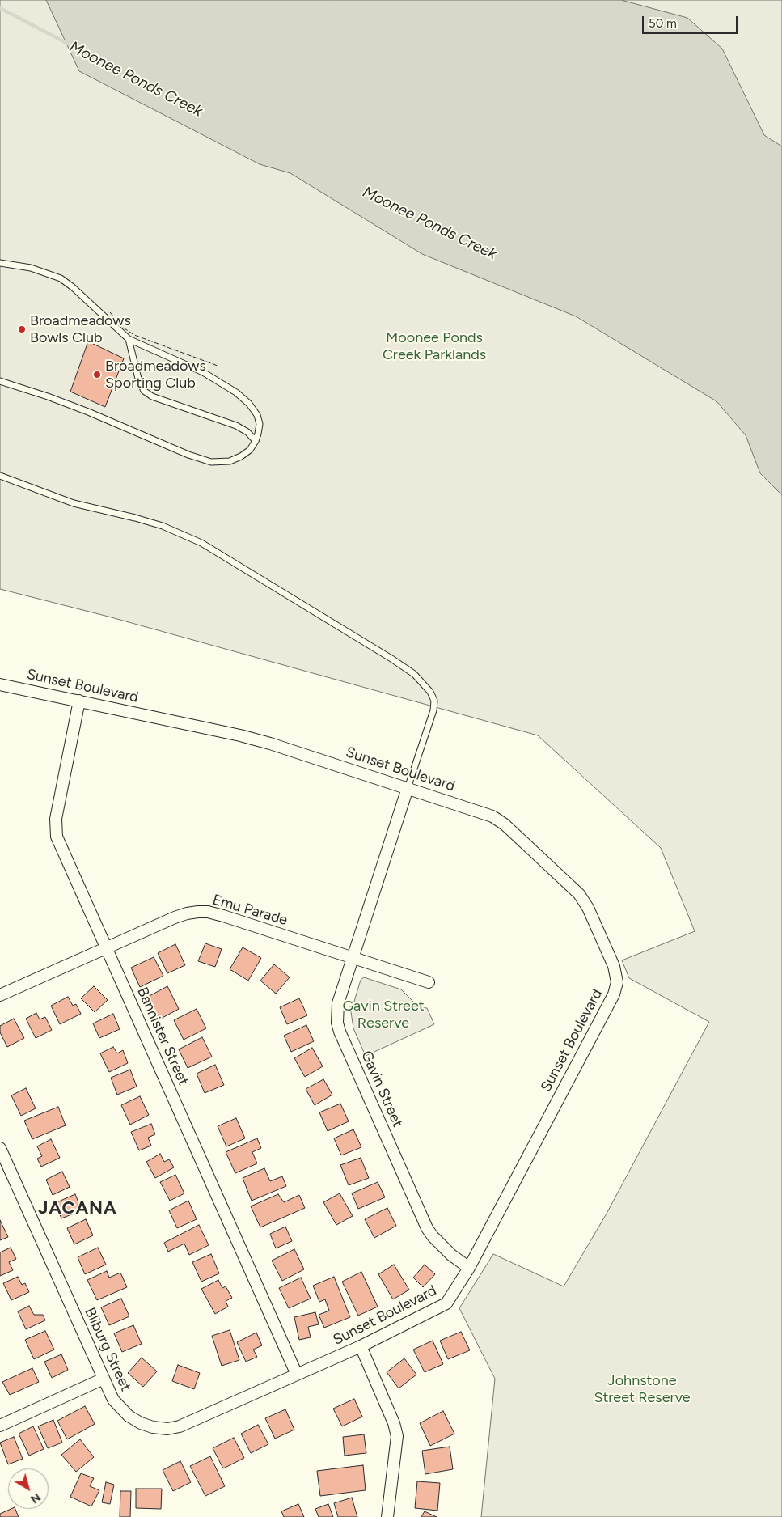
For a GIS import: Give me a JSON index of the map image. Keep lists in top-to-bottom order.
{
  "streets": {
    "street": [
      "Sunset Boulevard",
      "Emu Parade",
      "Bannister Street",
      "Gavin Street",
      "Bliburg Street"
    ]
  },
  "crossings": [
    ["Sunset Boulevard", "Bannister Street"],
    ["Sunset Boulevard", "Gavin Street"],
    ["Sunset Boulevard", "Bliburg Street"],
    ["Emu Parade", "Bannister Street"],
    ["Emu Parade", "Gavin Street"],
    ["Bannister Street", "Bliburg Street"]
  ],
  "districts": ["JACANA"],
  "water": ["Moonee Ponds Creek"],
  "parks": ["Moonee Ponds Creek Parklands", "Gavin Street Reserve", "Johnstone Street Reserve"],
  "places": ["Broadmeadows Bowls Club", "Broadmeadows Sporting Club"],
  "scale_bar": "50 m",
  "north": "bottom right"
}
